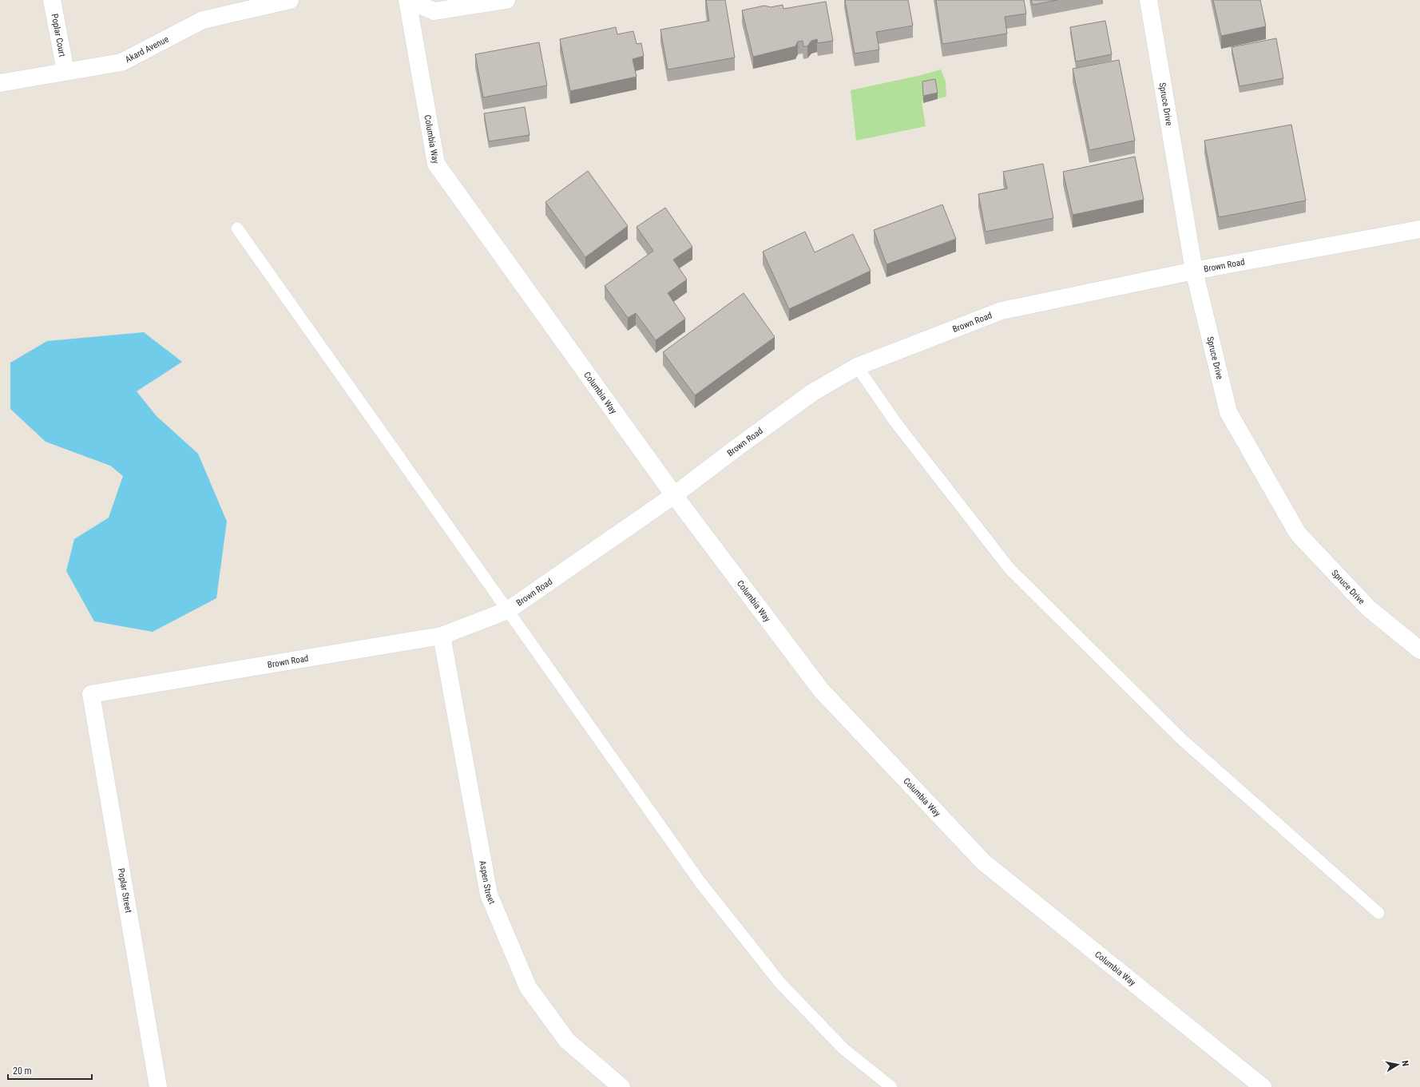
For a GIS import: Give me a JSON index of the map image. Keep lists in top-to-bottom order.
{
  "streets": {
    "street": [
      "Poplar Court",
      "Akard Avenue",
      "Spruce Drive",
      "Columbia Way",
      "Brown Road",
      "Aspen Street",
      "Poplar Street"
    ]
  },
  "crossings": [
    ["Poplar Court", "Akard Avenue"],
    ["Spruce Drive", "Brown Road"],
    ["Columbia Way", "Brown Road"],
    ["Brown Road", "Aspen Street"],
    ["Brown Road", "Poplar Street"]
  ],
  "scale_bar": "20 m",
  "north": "right"
}
